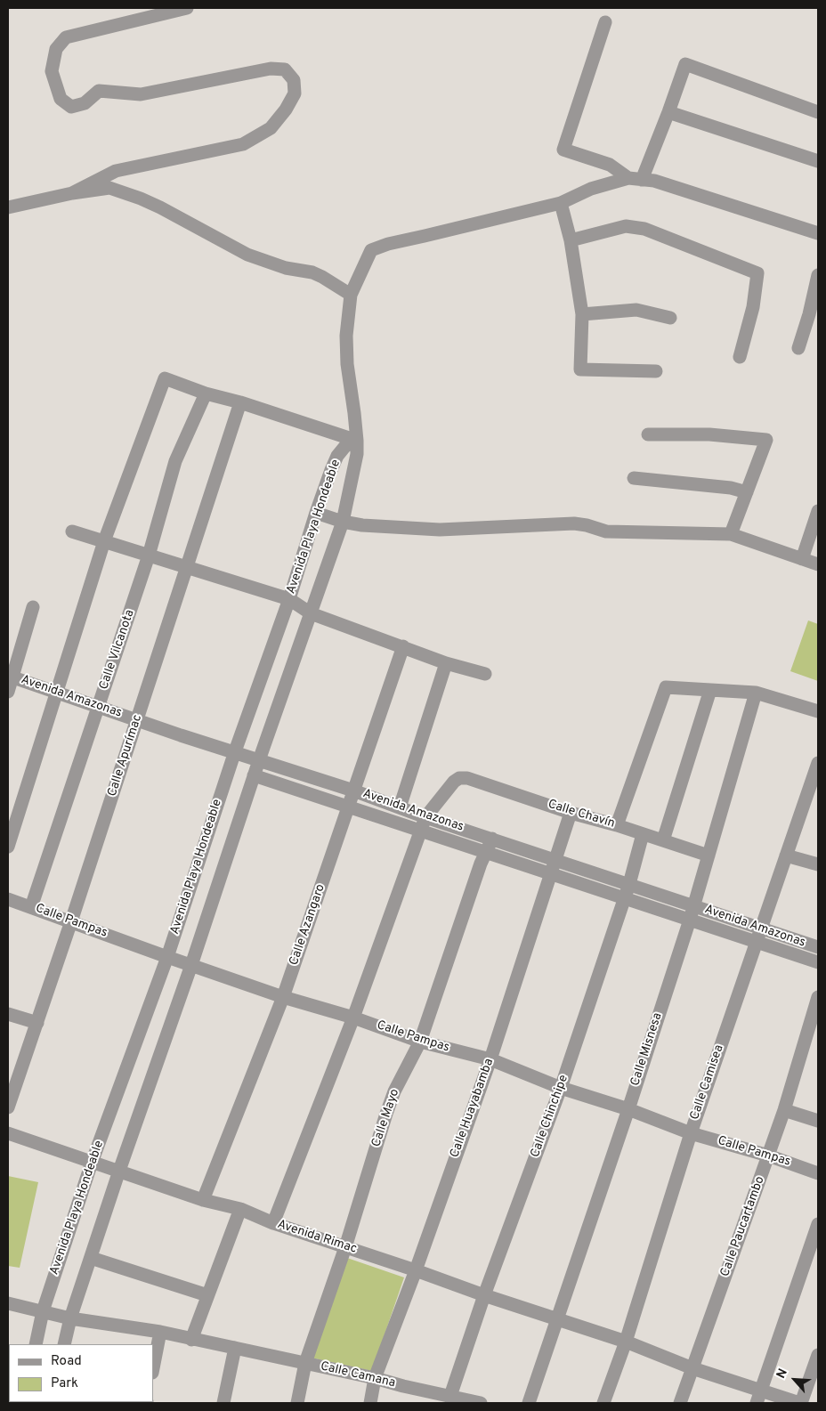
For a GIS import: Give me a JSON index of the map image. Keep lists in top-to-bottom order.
{
  "streets": {
    "street": [
      "Avenida Playa Hondeable",
      "Calle Vilcanota",
      "Avenida Amazonas",
      "Calle Apurímac",
      "Calle Chavín",
      "Calle Pampas",
      "Calle Azangaro",
      "Calle Misnesa",
      "Calle Camisea",
      "Calle Huayabamba",
      "Calle Chinchipe",
      "Calle Mayo",
      "Calle Paucartambo",
      "Avenida Rimac",
      "Calle Camana"
    ]
  },
  "crossings": [
    ["Avenida Playa Hondeable", "Avenida Amazonas"],
    ["Avenida Playa Hondeable", "Calle Pampas"],
    ["Avenida Playa Hondeable", "Avenida Rimac"],
    ["Avenida Playa Hondeable", "Calle Camana"],
    ["Calle Vilcanota", "Avenida Amazonas"],
    ["Calle Vilcanota", "Calle Pampas"],
    ["Avenida Amazonas", "Calle Apurímac"],
    ["Avenida Amazonas", "Calle Chavín"],
    ["Avenida Amazonas", "Calle Azangaro"],
    ["Avenida Amazonas", "Calle Misnesa"],
    ["Avenida Amazonas", "Calle Camisea"],
    ["Avenida Amazonas", "Calle Huayabamba"],
    ["Avenida Amazonas", "Calle Chinchipe"],
    ["Avenida Amazonas", "Calle Mayo"],
    ["Calle Apurímac", "Calle Pampas"],
    ["Calle Chavín", "Calle Misnesa"],
    ["Calle Chavín", "Calle Huayabamba"],
    ["Calle Chavín", "Calle Chinchipe"],
    ["Calle Pampas", "Calle Azangaro"],
    ["Calle Pampas", "Calle Misnesa"],
    ["Calle Pampas", "Calle Camisea"],
    ["Calle Pampas", "Calle Huayabamba"],
    ["Calle Pampas", "Calle Chinchipe"],
    ["Calle Pampas", "Calle Mayo"],
    ["Calle Pampas", "Calle Paucartambo"],
    ["Calle Azangaro", "Avenida Rimac"],
    ["Calle Misnesa", "Avenida Rimac"],
    ["Calle Camisea", "Avenida Rimac"],
    ["Calle Huayabamba", "Avenida Rimac"],
    ["Calle Huayabamba", "Calle Camana"],
    ["Calle Chinchipe", "Avenida Rimac"],
    ["Calle Chinchipe", "Calle Camana"],
    ["Calle Mayo", "Avenida Rimac"],
    ["Calle Mayo", "Calle Camana"],
    ["Calle Paucartambo", "Avenida Rimac"]
  ],
  "legend": ["Road", "Park"],
  "north": "top left"
}
